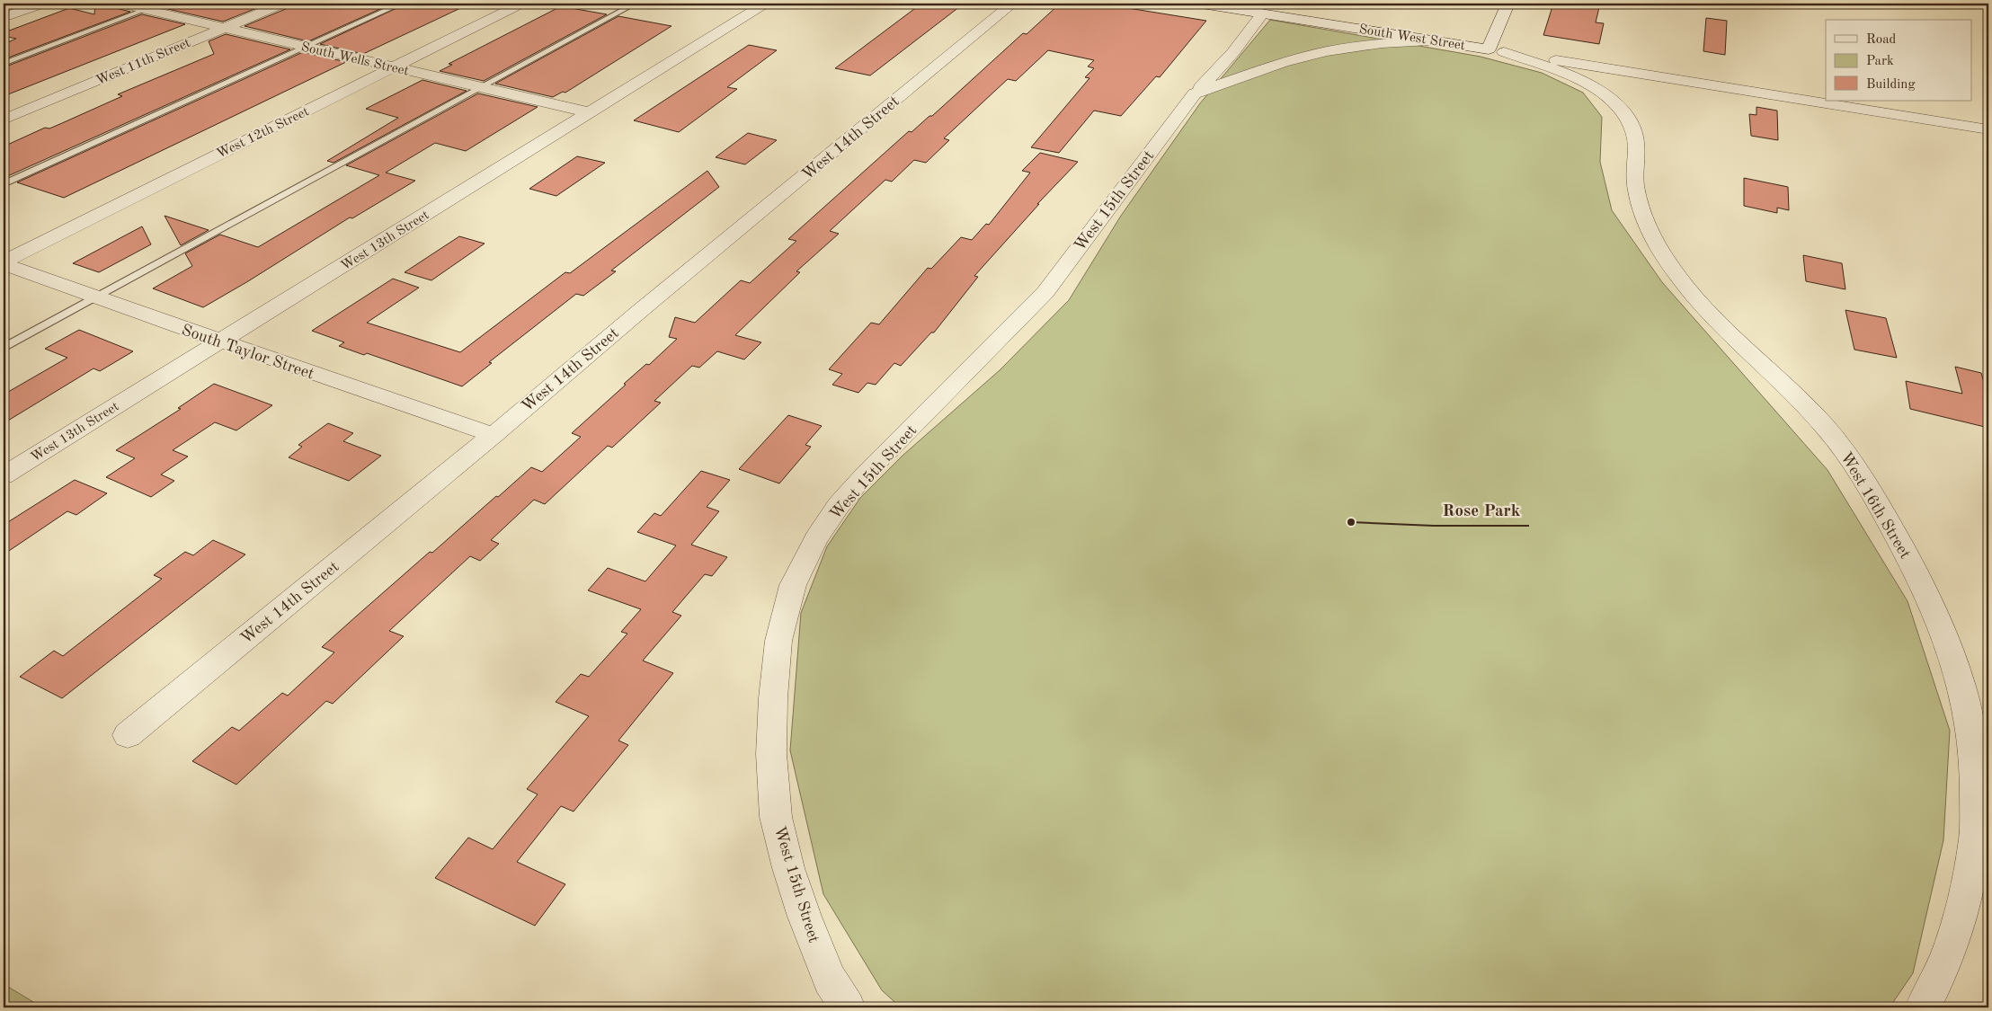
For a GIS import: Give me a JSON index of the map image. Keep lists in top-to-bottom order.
{
  "streets": {
    "street": [
      "South West Street",
      "South Wells Street",
      "West 11th Street",
      "West 12th Street",
      "West 14th Street",
      "West 15th Street",
      "West 13th Street",
      "South Taylor Street",
      "West 16th Street"
    ]
  },
  "crossings": [
    ["South West Street", "West 15th Street"],
    ["South West Street", "West 16th Street"],
    ["South Wells Street", "West 11th Street"],
    ["South Wells Street", "West 12th Street"],
    ["South Wells Street", "West 13th Street"],
    ["West 12th Street", "South Taylor Street"],
    ["West 14th Street", "South Taylor Street"],
    ["West 13th Street", "South Taylor Street"]
  ],
  "places": ["Rose Park"],
  "legend": ["Road", "Park", "Building"]
}
